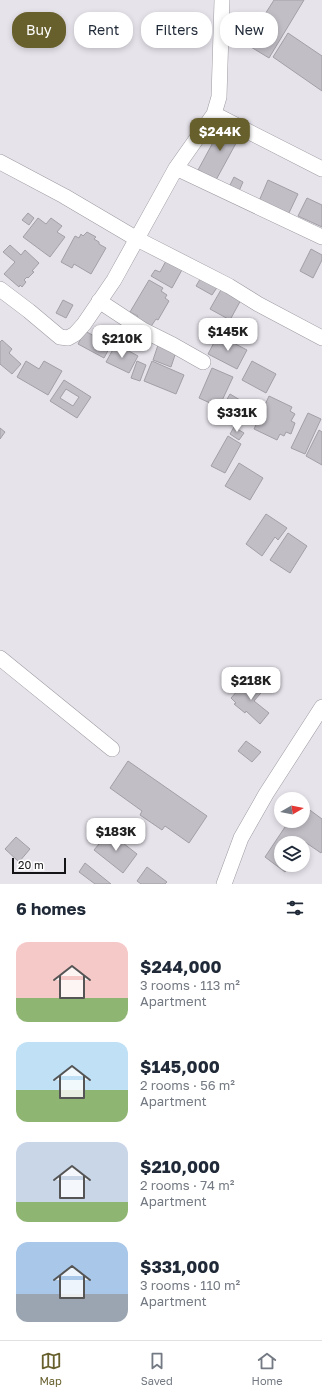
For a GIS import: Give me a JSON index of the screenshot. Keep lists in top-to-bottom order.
{
  "scale_bar": "20 m",
  "north": "right",
  "page": {
    "chip": [
      "Buy",
      "Rent",
      "Filters",
      "New"
    ],
    "price": [
      "$244K",
      "$145K",
      "$210K",
      "$331K",
      "$218K",
      "$183K"
    ],
    "scale": "20 m",
    "heading": "6 homes",
    "list": [
      {
        "name": "$244,000",
        "note": "3 rooms · 113 m² · Apartment"
      },
      {
        "name": "$145,000",
        "note": "2 rooms · 56 m² · Apartment"
      },
      {
        "name": "$210,000",
        "note": "2 rooms · 74 m² · Apartment"
      },
      {
        "name": "$331,000",
        "note": "3 rooms · 110 m² · Apartment"
      }
    ],
    "tabs": ["Map", "Saved", "Home"]
  }
}
